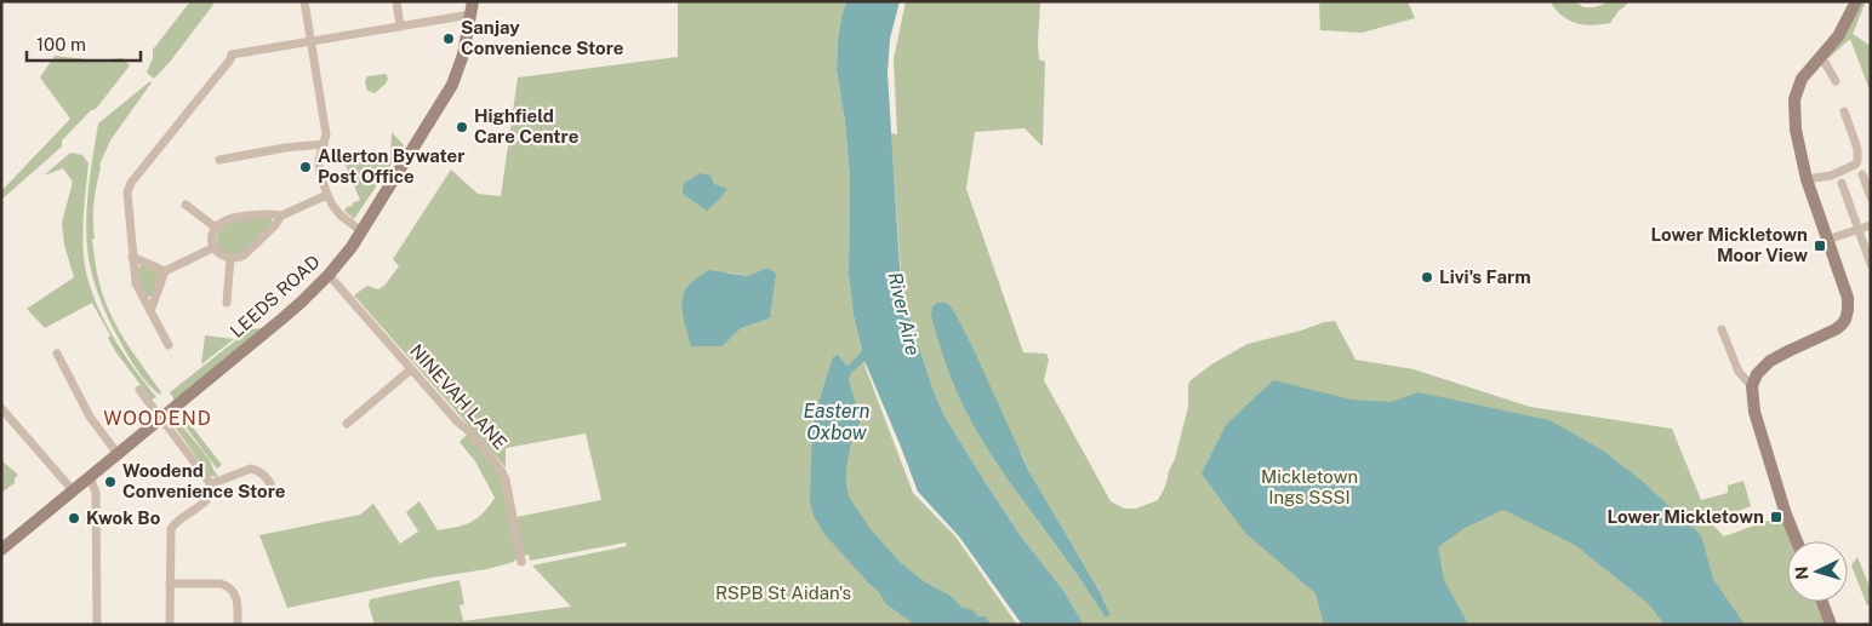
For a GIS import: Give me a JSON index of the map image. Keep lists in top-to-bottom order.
{
  "streets": {
    "street": ["LEEDS ROAD", "NINEVAH LANE"]
  },
  "crossings": [
    ["LEEDS ROAD", "NINEVAH LANE"]
  ],
  "districts": ["WOODEND"],
  "water": ["River Aire", "Eastern Oxbow"],
  "parks": ["Mickletown Ings SSSI", "RSPB St Aidan's"],
  "places": {
    "other": [
      "Sanjay Convenience Store",
      "Highfield Care Centre",
      "Allerton Bywater Post Office",
      "Livi's Farm",
      "Woodend Convenience Store",
      "Kwok Bo"
    ],
    "transit": ["Lower Mickletown Moor View", "Lower Mickletown"]
  },
  "scale_bar": "100 m",
  "north": "left"
}
